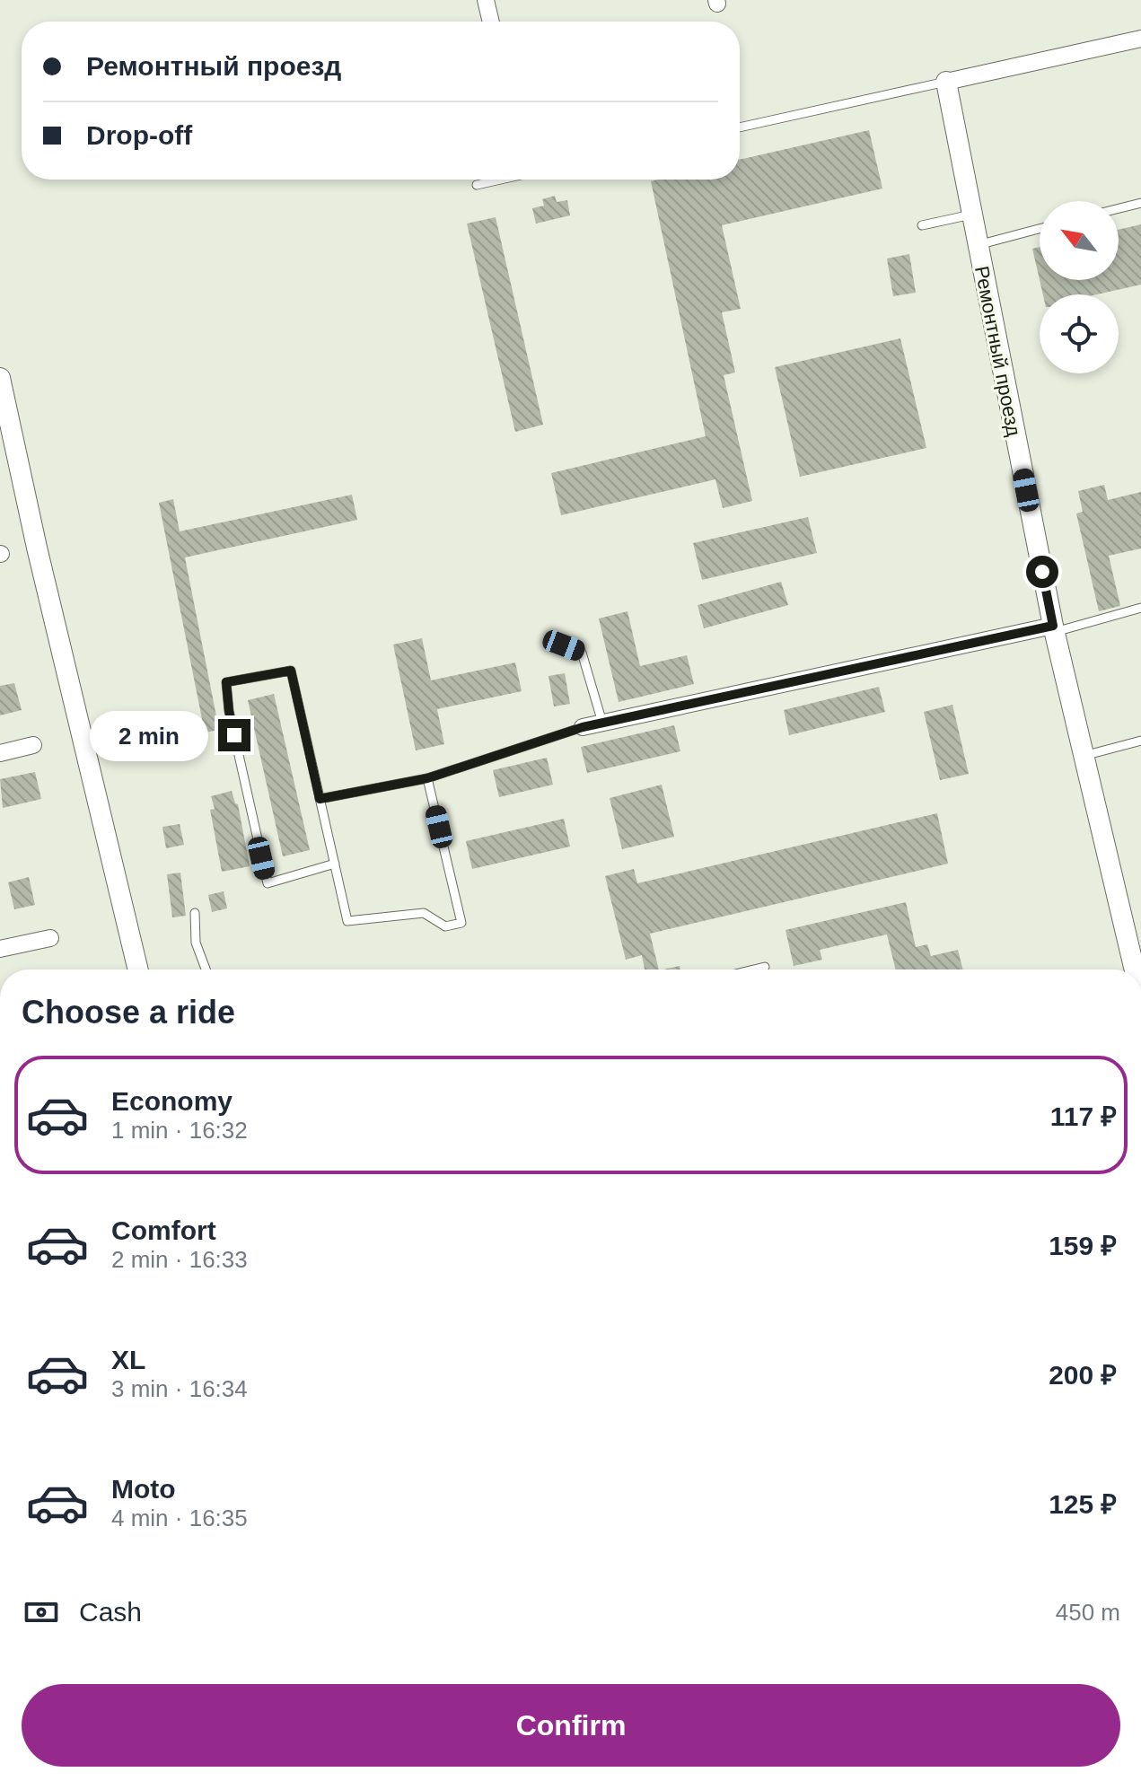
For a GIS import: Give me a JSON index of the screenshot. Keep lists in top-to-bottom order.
{
  "streets": {
    "street": ["Ремонтный проезд"]
  },
  "north": "top left",
  "page": {
    "banner": ["Ремонтный проезд", "Drop-off"],
    "bubble": "2 min",
    "heading": "Choose a ride",
    "list": [
      {
        "name": "Economy",
        "note": "1 min · 16:32",
        "value": "117 ₽"
      },
      {
        "name": "Comfort",
        "note": "2 min · 16:33",
        "value": "159 ₽"
      },
      {
        "name": "XL",
        "note": "3 min · 16:34",
        "value": "200 ₽"
      },
      {
        "name": "Moto",
        "note": "4 min · 16:35",
        "value": "125 ₽"
      }
    ],
    "pay": ["Cash", "450 m"],
    "buttons": "Confirm"
  }
}
